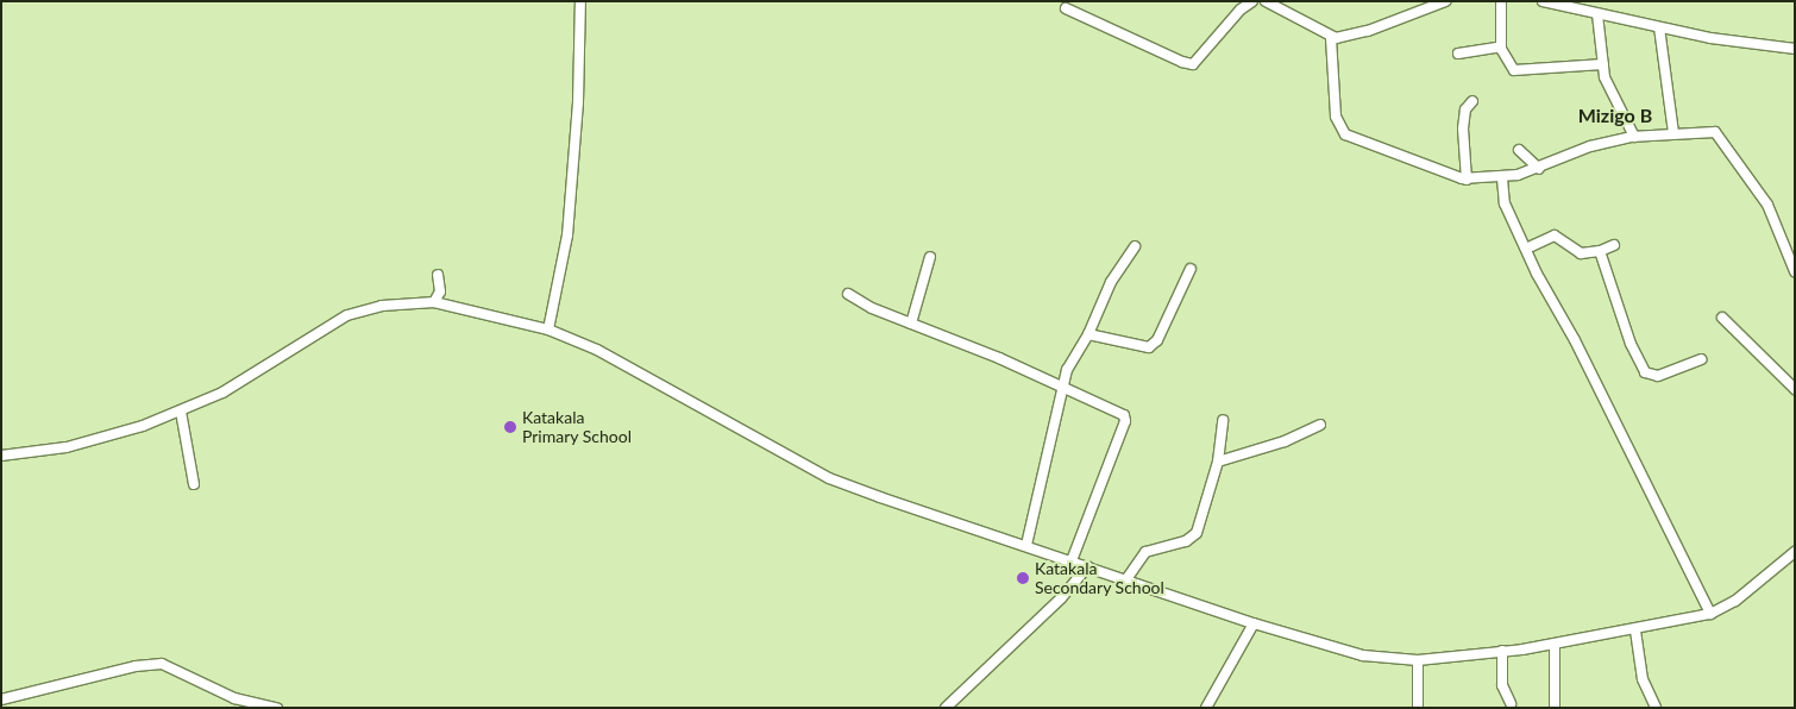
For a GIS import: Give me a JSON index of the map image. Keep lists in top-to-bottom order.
{
  "districts": ["Mizigo B"],
  "places": ["Katakala Primary School", "Katakala Secondary School"]
}
